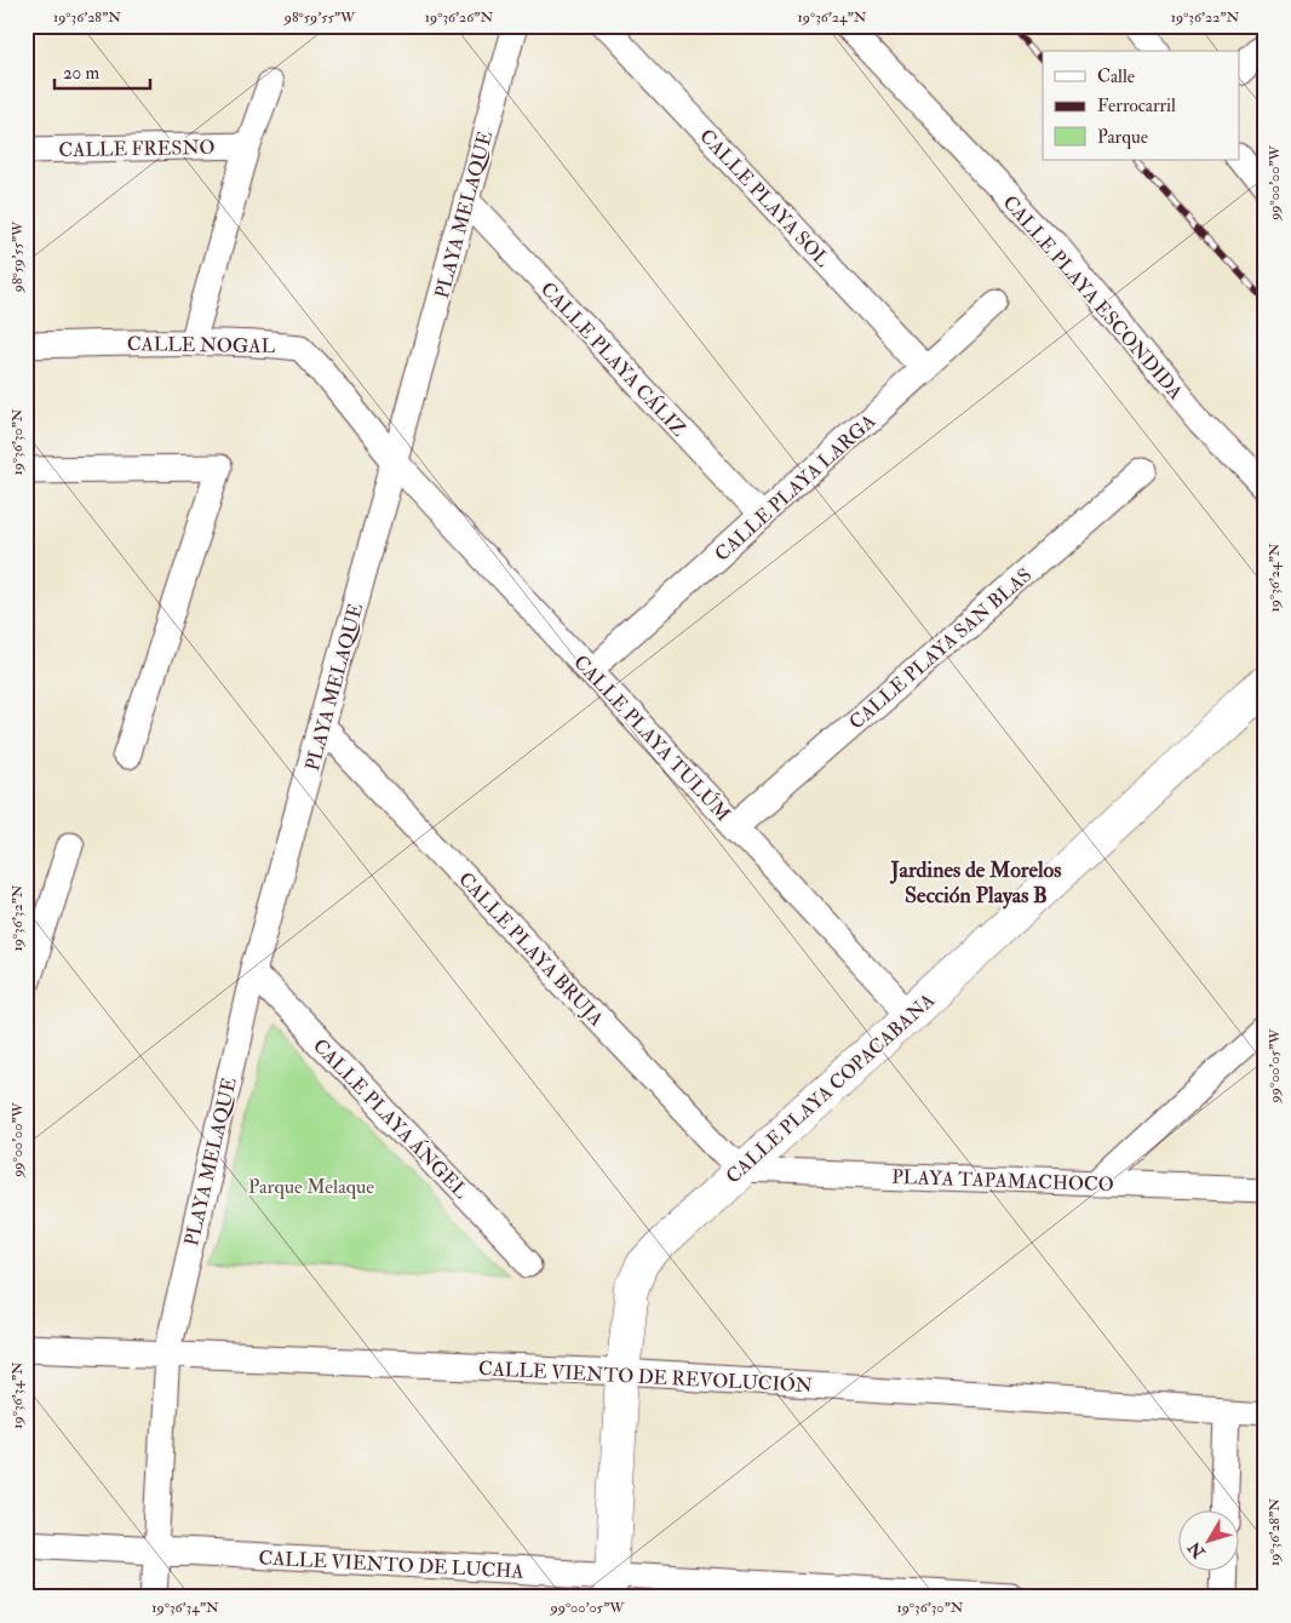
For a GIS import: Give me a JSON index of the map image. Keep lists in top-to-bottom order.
{
  "streets": {
    "street": [
      "CALLE FRESNO",
      "CALLE PLAYA SOL",
      "PLAYA MELAQUE",
      "CALLE PLAYA ESCONDIDA",
      "CALLE NOGAL",
      "CALLE PLAYA CÁLIZ",
      "CALLE PLAYA LARGA",
      "CALLE PLAYA SAN BLAS",
      "CALLE PLAYA TULÚM",
      "CALLE PLAYA BRUJA",
      "CALLE PLAYA COPACABANA",
      "CALLE PLAYA ÁNGEL",
      "PLAYA TAPAMACHOCO",
      "CALLE VIENTO DE REVOLUCIÓN",
      "CALLE VIENTO DE LUCHA"
    ]
  },
  "crossings": [
    ["CALLE PLAYA SOL", "CALLE PLAYA LARGA"],
    ["PLAYA MELAQUE", "CALLE NOGAL"],
    ["PLAYA MELAQUE", "CALLE PLAYA CÁLIZ"],
    ["PLAYA MELAQUE", "CALLE PLAYA TULÚM"],
    ["PLAYA MELAQUE", "CALLE PLAYA BRUJA"],
    ["PLAYA MELAQUE", "CALLE PLAYA ÁNGEL"],
    ["PLAYA MELAQUE", "CALLE VIENTO DE REVOLUCIÓN"],
    ["PLAYA MELAQUE", "CALLE VIENTO DE LUCHA"],
    ["CALLE NOGAL", "CALLE PLAYA TULÚM"],
    ["CALLE PLAYA CÁLIZ", "CALLE PLAYA LARGA"],
    ["CALLE PLAYA LARGA", "CALLE PLAYA TULÚM"],
    ["CALLE PLAYA SAN BLAS", "CALLE PLAYA TULÚM"],
    ["CALLE PLAYA TULÚM", "CALLE PLAYA COPACABANA"],
    ["CALLE PLAYA BRUJA", "CALLE PLAYA COPACABANA"],
    ["CALLE PLAYA BRUJA", "PLAYA TAPAMACHOCO"],
    ["CALLE PLAYA COPACABANA", "PLAYA TAPAMACHOCO"],
    ["CALLE PLAYA COPACABANA", "CALLE VIENTO DE REVOLUCIÓN"],
    ["CALLE PLAYA COPACABANA", "CALLE VIENTO DE LUCHA"]
  ],
  "districts": ["Jardines de Morelos Sección Playas B"],
  "parks": ["Parque Melaque"],
  "legend": ["Calle", "Ferrocarril", "Parque"],
  "scale_bar": "20 m",
  "north": "bottom left",
  "coordinates": [
    "19°36'28\"N",
    "98°59'55\"W",
    "19°36'26\"N",
    "19°36'24\"N",
    "19°36'22\"N",
    "99°00'00\"W",
    "19°36'30\"N",
    "19°36'32\"N",
    "99°00'05\"W",
    "19°36'34\"N"
  ]
}
